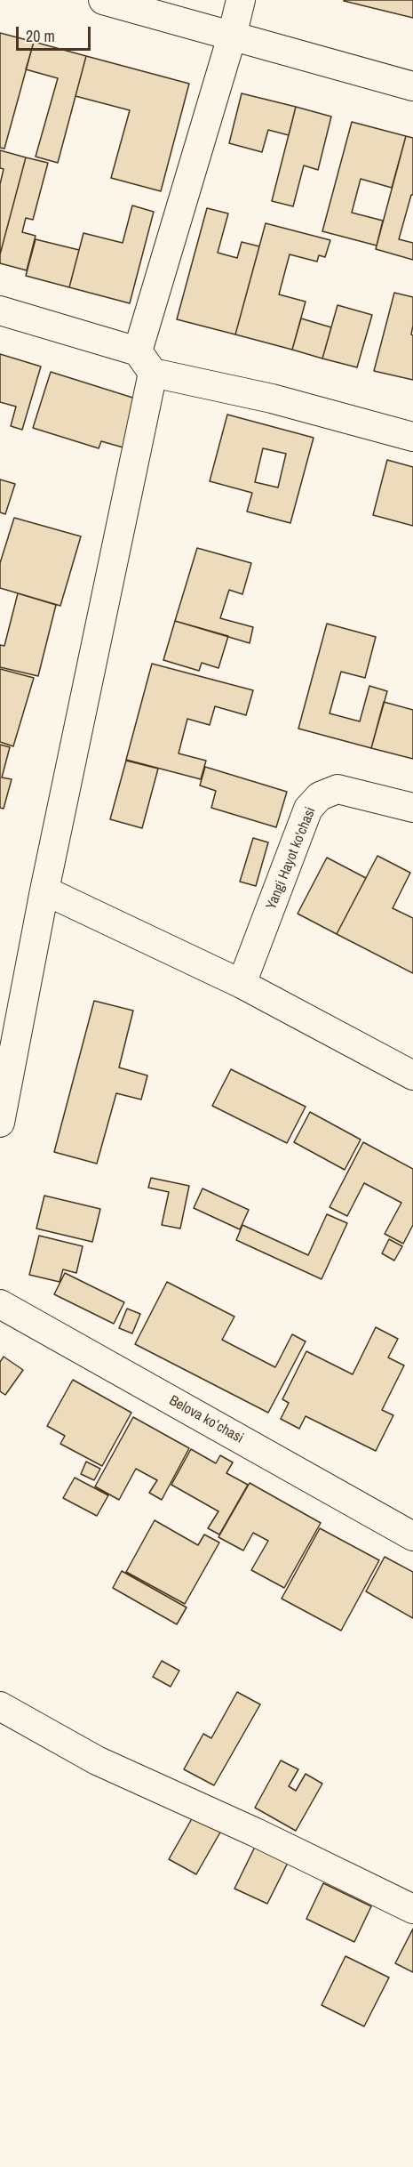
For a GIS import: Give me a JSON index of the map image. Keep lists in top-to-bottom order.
{
  "streets": {
    "street": ["Yangi Hayot ko'chasi", "Belova koʻchasi"]
  },
  "scale_bar": "20 m"
}
